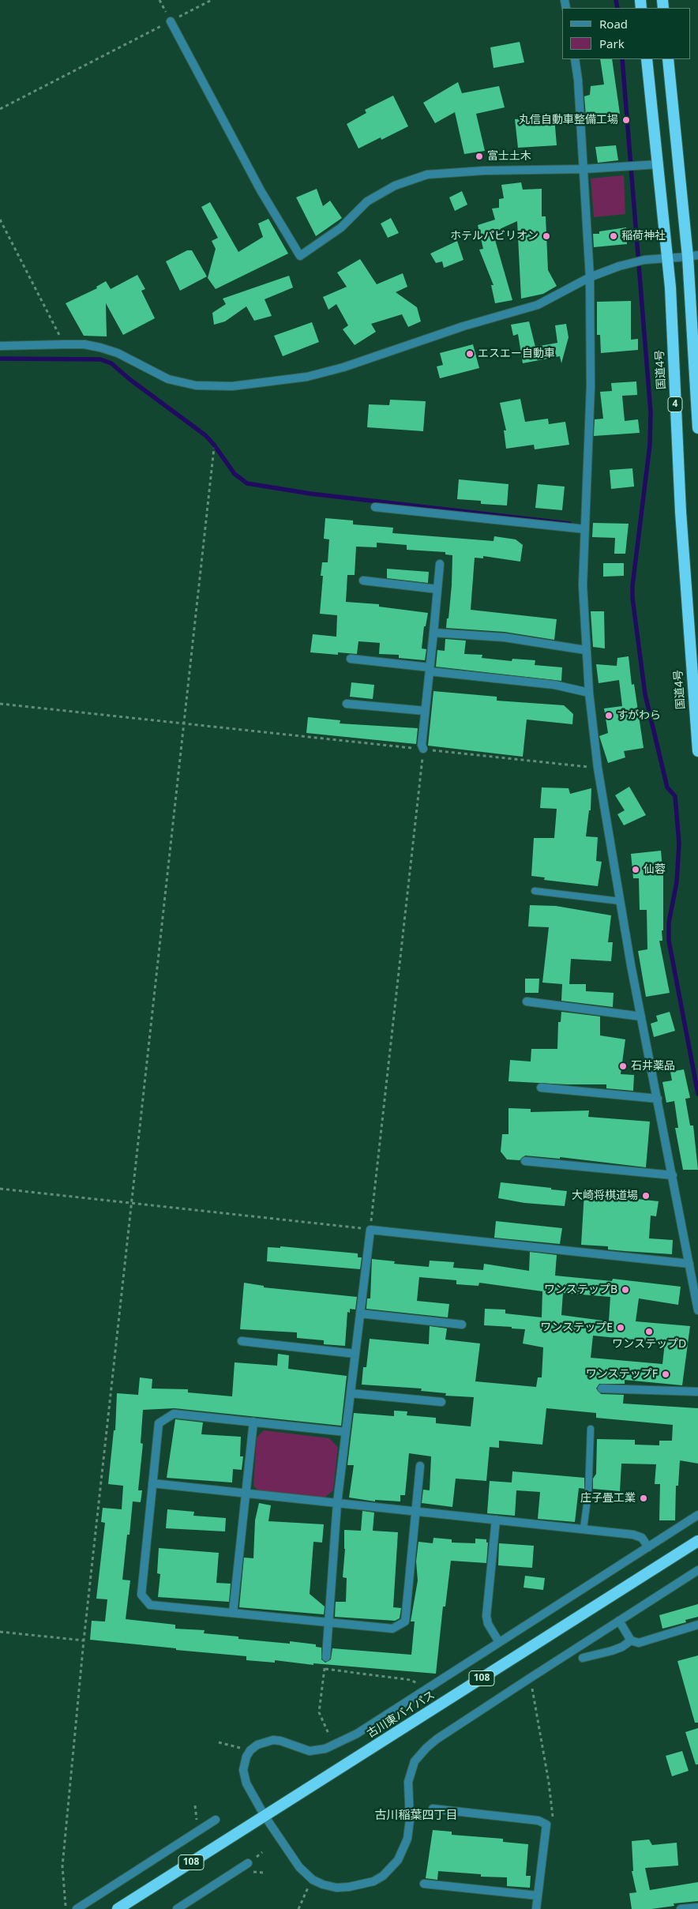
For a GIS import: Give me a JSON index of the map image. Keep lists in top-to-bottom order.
{
  "streets": {
    "highway": [
      "国道4号",
      "4",
      "108",
      "古川東バイパス"
    ]
  },
  "districts": ["古川稲葉四丁目"],
  "places": [
    "丸信自動車整備工場",
    "富士土木",
    "ホテルパビリオン",
    "稲荷神社",
    "エスエー自動車",
    "すがわら",
    "仙蓉",
    "石井薬品",
    "大崎将棋道場",
    "ワンステップB",
    "ワンステップE",
    "ワンステップD",
    "ワンステップF",
    "庄子畳工業"
  ],
  "legend": ["Road", "Park"]
}
